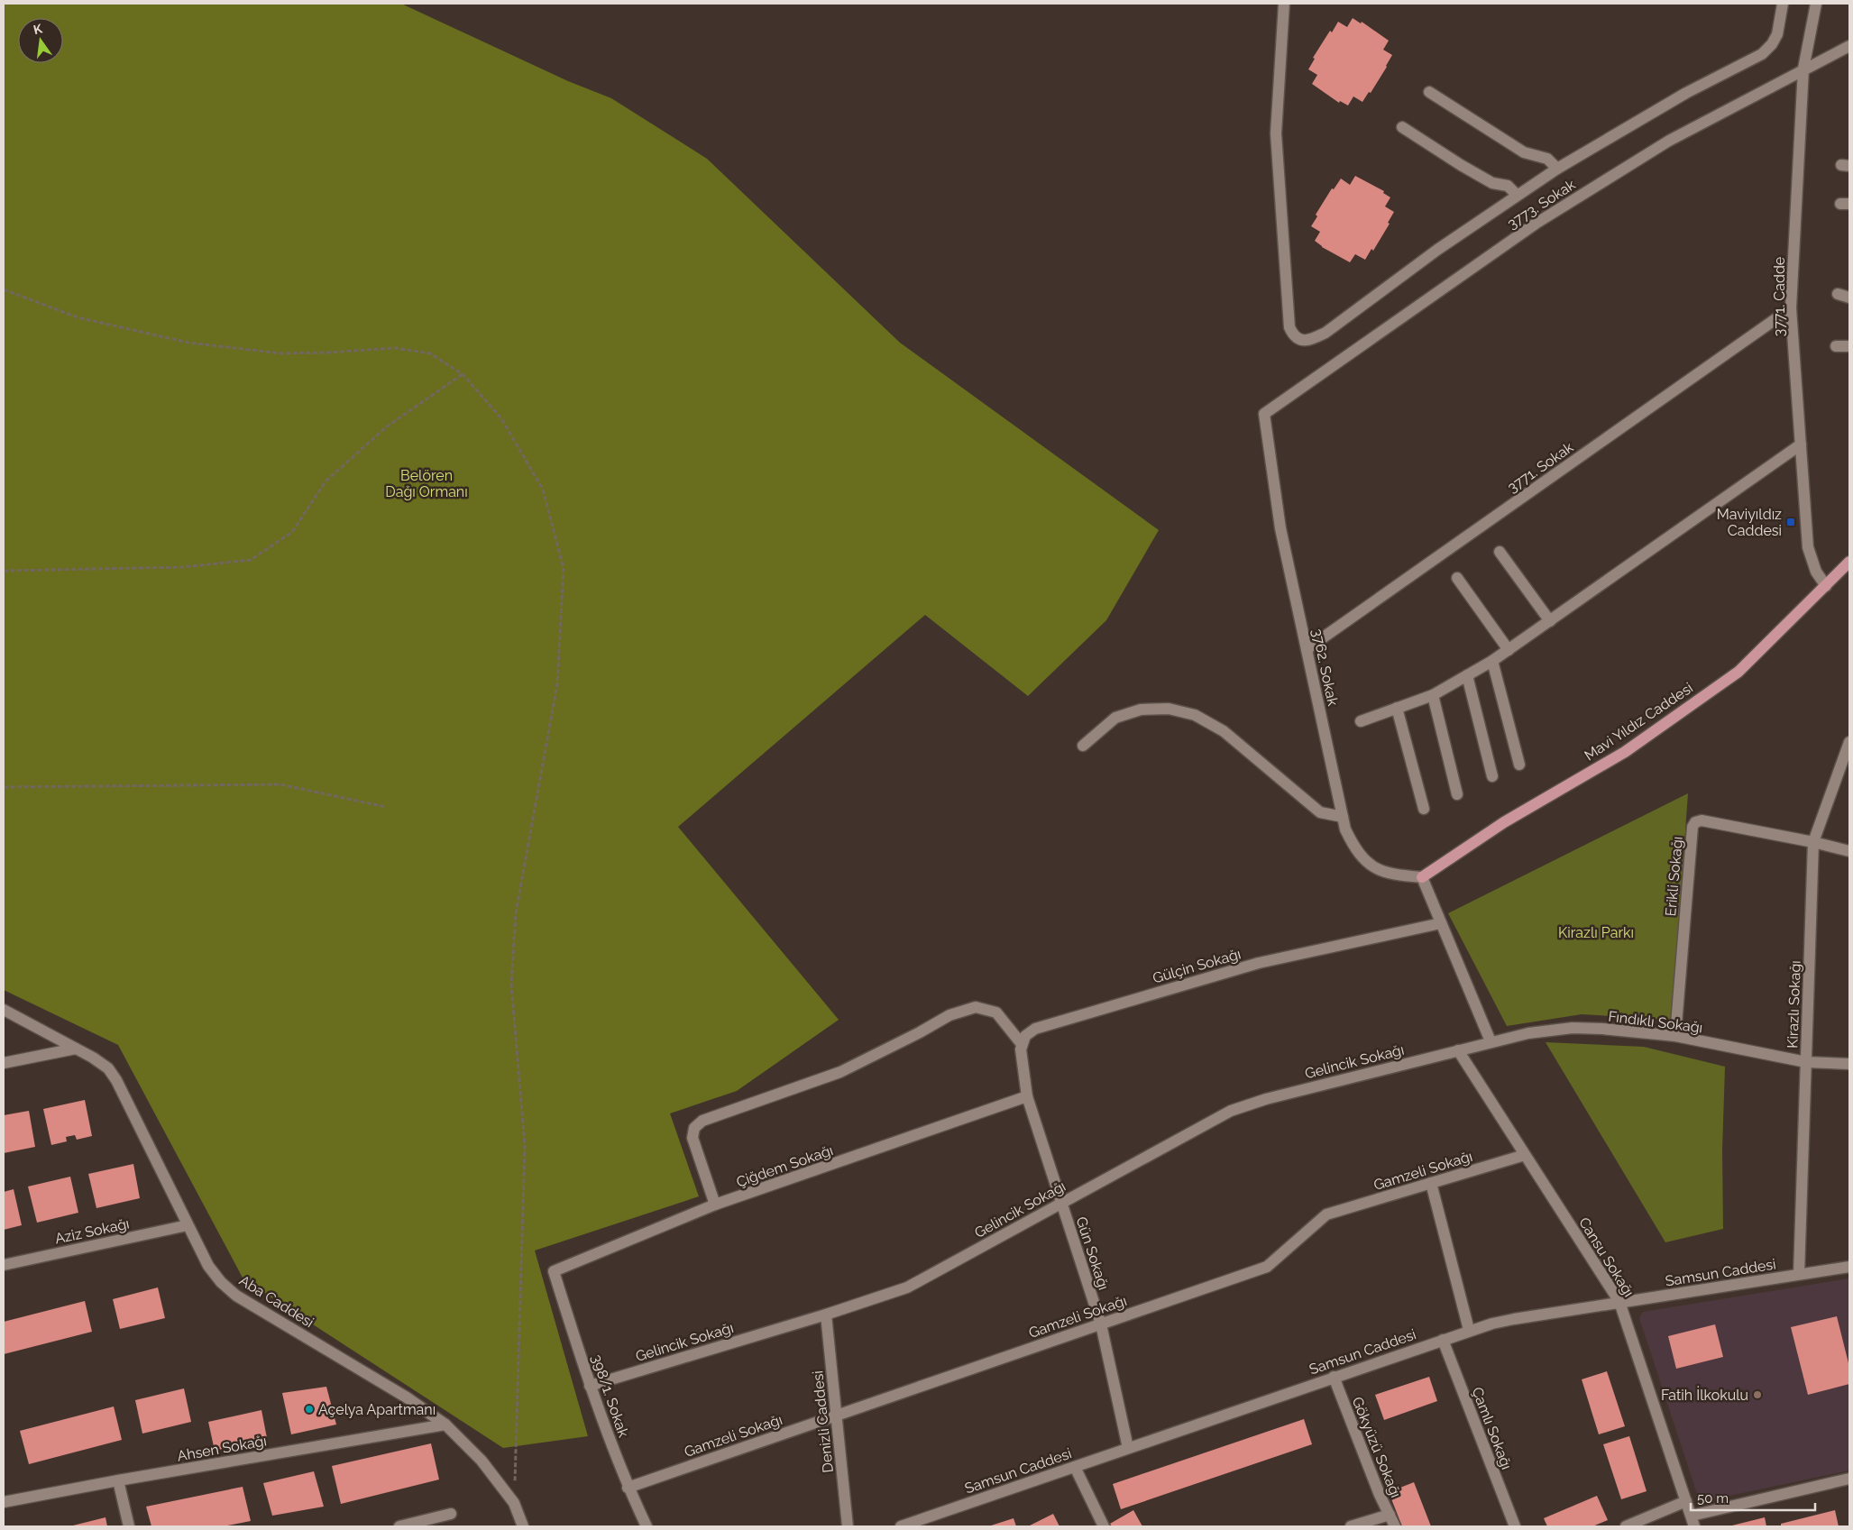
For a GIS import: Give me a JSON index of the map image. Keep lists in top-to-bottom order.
{
  "streets": {
    "main road": ["Mavi Yıldız Caddesi"],
    "street": [
      "3773. Sokak",
      "3771. Cadde",
      "3771. Sokak",
      "3762. Sokak",
      "Erikli Sokağı",
      "Gülçin Sokağı",
      "Kirazlı Sokağı",
      "Fındıklı Sokağı",
      "Gelincik Sokağı",
      "Çiğdem Sokağı",
      "Gamzeli Sokağı",
      "Aziz Sokağı",
      "Gün Sokağı",
      "Cansu Sokağı",
      "Samsun Caddesi",
      "Aba Caddesi",
      "398/1. Sokak",
      "Denizli Caddesi",
      "Çamlı Sokağı",
      "Gökyüzü Sokağı",
      "Ahsen Sokağı"
    ]
  },
  "crossings": [
    ["3773. Sokak", "3771. Cadde"],
    ["3773. Sokak", "3762. Sokak"],
    ["3771. Cadde", "3771. Sokak"],
    ["3771. Cadde", "Mavi Yıldız Caddesi"],
    ["3771. Sokak", "3762. Sokak"],
    ["3762. Sokak", "Mavi Yıldız Caddesi"],
    ["Erikli Sokağı", "Kirazlı Sokağı"],
    ["Erikli Sokağı", "Fındıklı Sokağı"],
    ["Kirazlı Sokağı", "Fındıklı Sokağı"],
    ["Kirazlı Sokağı", "Samsun Caddesi"],
    ["Fındıklı Sokağı", "Gelincik Sokağı"],
    ["Fındıklı Sokağı", "Cansu Sokağı"],
    ["Gelincik Sokağı", "Gün Sokağı"],
    ["Gelincik Sokağı", "Cansu Sokağı"],
    ["Gelincik Sokağı", "398/1. Sokak"],
    ["Gelincik Sokağı", "Denizli Caddesi"],
    ["Çiğdem Sokağı", "Gün Sokağı"],
    ["Çiğdem Sokağı", "398/1. Sokak"],
    ["Gamzeli Sokağı", "Gün Sokağı"],
    ["Gamzeli Sokağı", "Cansu Sokağı"],
    ["Gamzeli Sokağı", "398/1. Sokak"],
    ["Gamzeli Sokağı", "Denizli Caddesi"],
    ["Aziz Sokağı", "Aba Caddesi"],
    ["Gün Sokağı", "Samsun Caddesi"],
    ["Cansu Sokağı", "Samsun Caddesi"],
    ["Samsun Caddesi", "Çamlı Sokağı"],
    ["Samsun Caddesi", "Gökyüzü Sokağı"],
    ["Aba Caddesi", "Ahsen Sokağı"]
  ],
  "parks": ["Belören Dağı Ormanı", "Kirazlı Parkı"],
  "places": {
    "transit": ["Maviyıldız Caddesi"],
    "other": ["Fatih İlkokulu", "Açelya Apartmanı"]
  },
  "scale_bar": "50 m",
  "north": "top"
}
